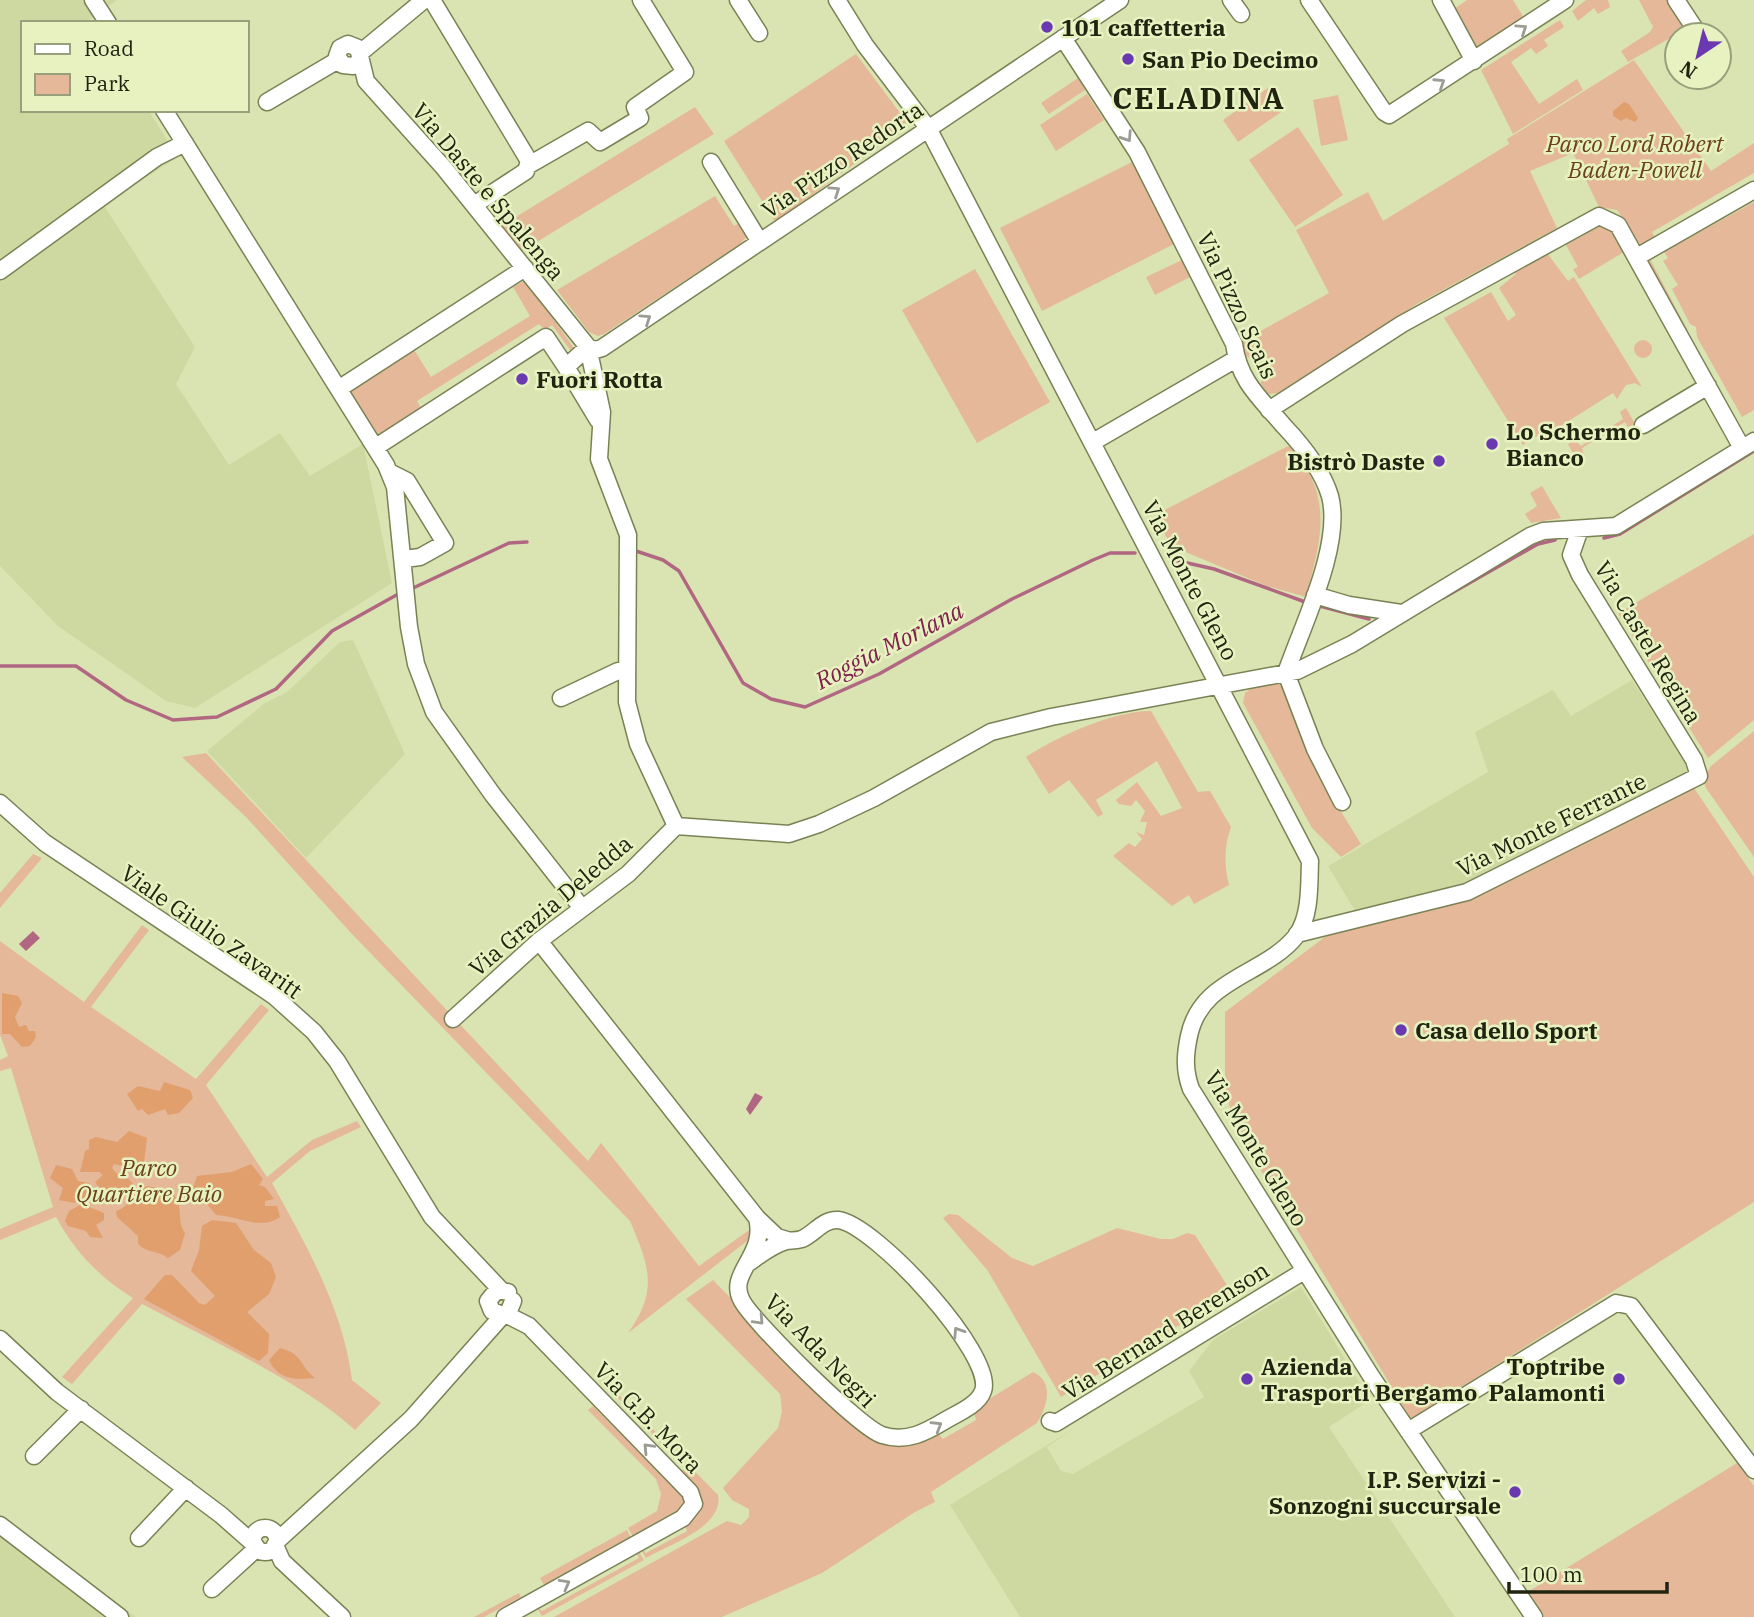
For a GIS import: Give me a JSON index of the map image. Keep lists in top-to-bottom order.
{
  "streets": {
    "street": [
      "Via Pizzo Redorta",
      "Via Daste e Spalenga",
      "Via Pizzo Scais",
      "Via Monte Gleno",
      "Via Castel Regina",
      "Via Monte Ferrante",
      "Via Grazia Deledda",
      "Viale Giulio Zavaritt",
      "Via Bernard Berenson",
      "Via Ada Negri",
      "Via G.B. Mora"
    ]
  },
  "crossings": [
    ["Via Pizzo Redorta", "Via Daste e Spalenga"],
    ["Via Pizzo Redorta", "Via Pizzo Scais"],
    ["Via Pizzo Redorta", "Via Monte Gleno"],
    ["Via Daste e Spalenga", "Via Grazia Deledda"],
    ["Via Monte Gleno", "Via Monte Ferrante"],
    ["Via Monte Gleno", "Via Bernard Berenson"],
    ["Via Castel Regina", "Via Monte Ferrante"],
    ["Viale Giulio Zavaritt", "Via G.B. Mora"]
  ],
  "one_way": ["Via Pizzo Redorta", "Via Pizzo Scais"],
  "districts": ["CELADINA"],
  "water": ["Roggia Morlana"],
  "parks": ["Parco Lord Robert Baden-Powell", "Parco Quartiere Baio"],
  "places": [
    "101 caffetteria",
    "San Pio Decimo",
    "Fuori Rotta",
    "Lo Schermo Bianco",
    "Bistrò Daste",
    "Casa dello Sport",
    "Azienda Trasporti Bergamo",
    "Toptribe Palamonti",
    "I.P. Servizi - Sonzogni succursale"
  ],
  "legend": ["Road", "Park"],
  "scale_bar": "100 m",
  "north": "bottom left"
}
